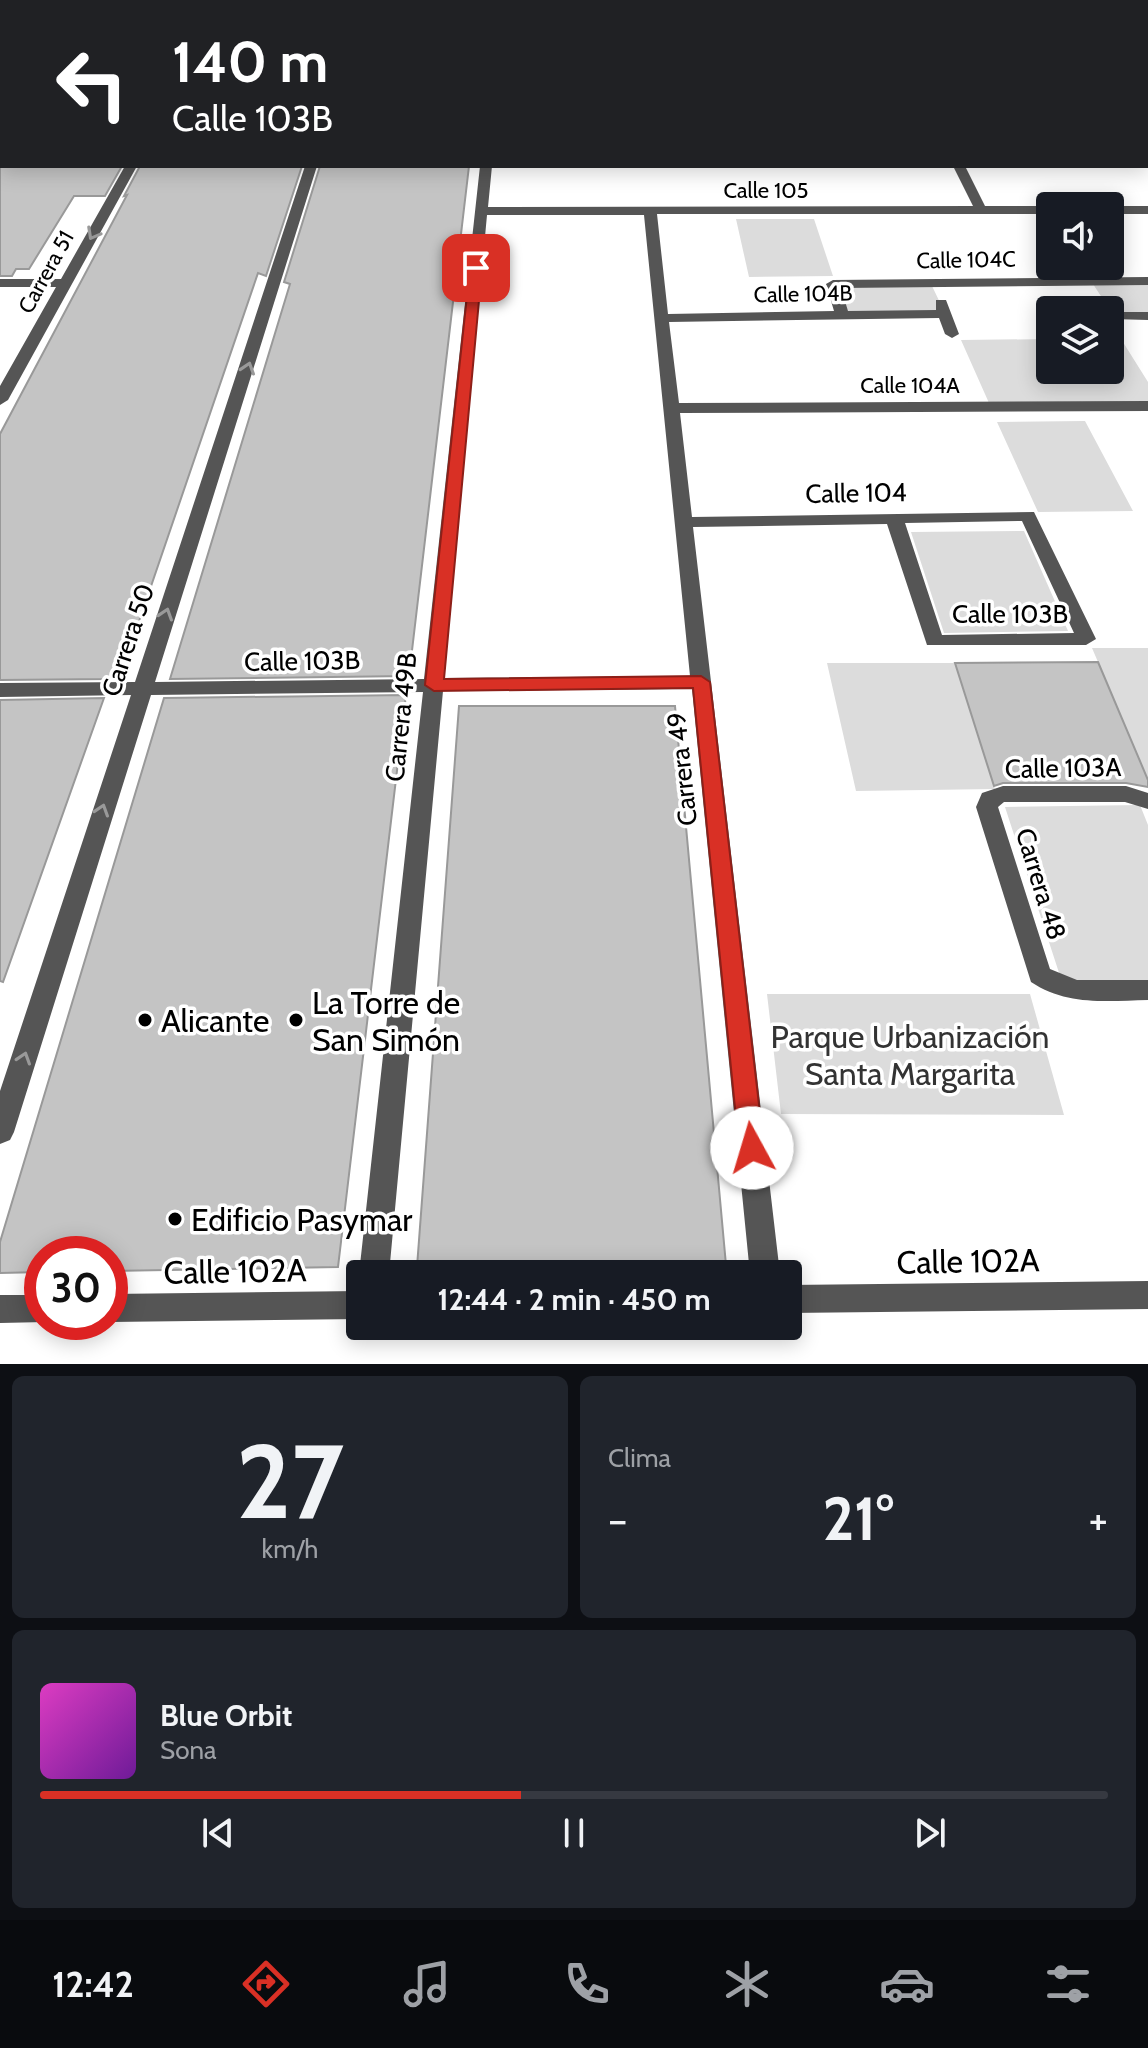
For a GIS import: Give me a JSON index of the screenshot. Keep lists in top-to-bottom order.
{
  "streets": {
    "street": [
      "Calle 105",
      "Calle 104C",
      "Carrera 51",
      "Calle 104B",
      "Calle 104A",
      "Calle 104",
      "Calle 103B",
      "Carrera 50",
      "Carrera 49B",
      "Calle 103A",
      "Carrera 49",
      "Carrera 48",
      "Calle 102A"
    ]
  },
  "crossings": [
    ["Calle 105", "Carrera 49B"],
    ["Calle 105", "Carrera 49"],
    ["Calle 104C", "Calle 104B"],
    ["Calle 104B", "Carrera 49"],
    ["Calle 104A", "Carrera 49"],
    ["Calle 104", "Calle 103B"],
    ["Calle 104", "Carrera 49"],
    ["Calle 103B", "Carrera 50"],
    ["Calle 103B", "Carrera 49B"],
    ["Calle 103B", "Carrera 49"],
    ["Calle 103A", "Carrera 48"]
  ],
  "one_way": ["Carrera 51", "Carrera 50"],
  "parks": ["Parque Urbanización Santa Margarita"],
  "places": ["Alicante", "La Torre de San Simón", "Edificio Pasymar"],
  "page": {
    "turn": ["140 m", "Calle 103B"],
    "limit": "30",
    "trip": "12:44 · 2 min · 450 m",
    "tile": [
      ["27", "km/h"],
      "Clima"
    ],
    "heat": ["−", "21°", "+"],
    "song": ["Blue Orbit", "Sona"],
    "tabs": "12:42"
  }
}
